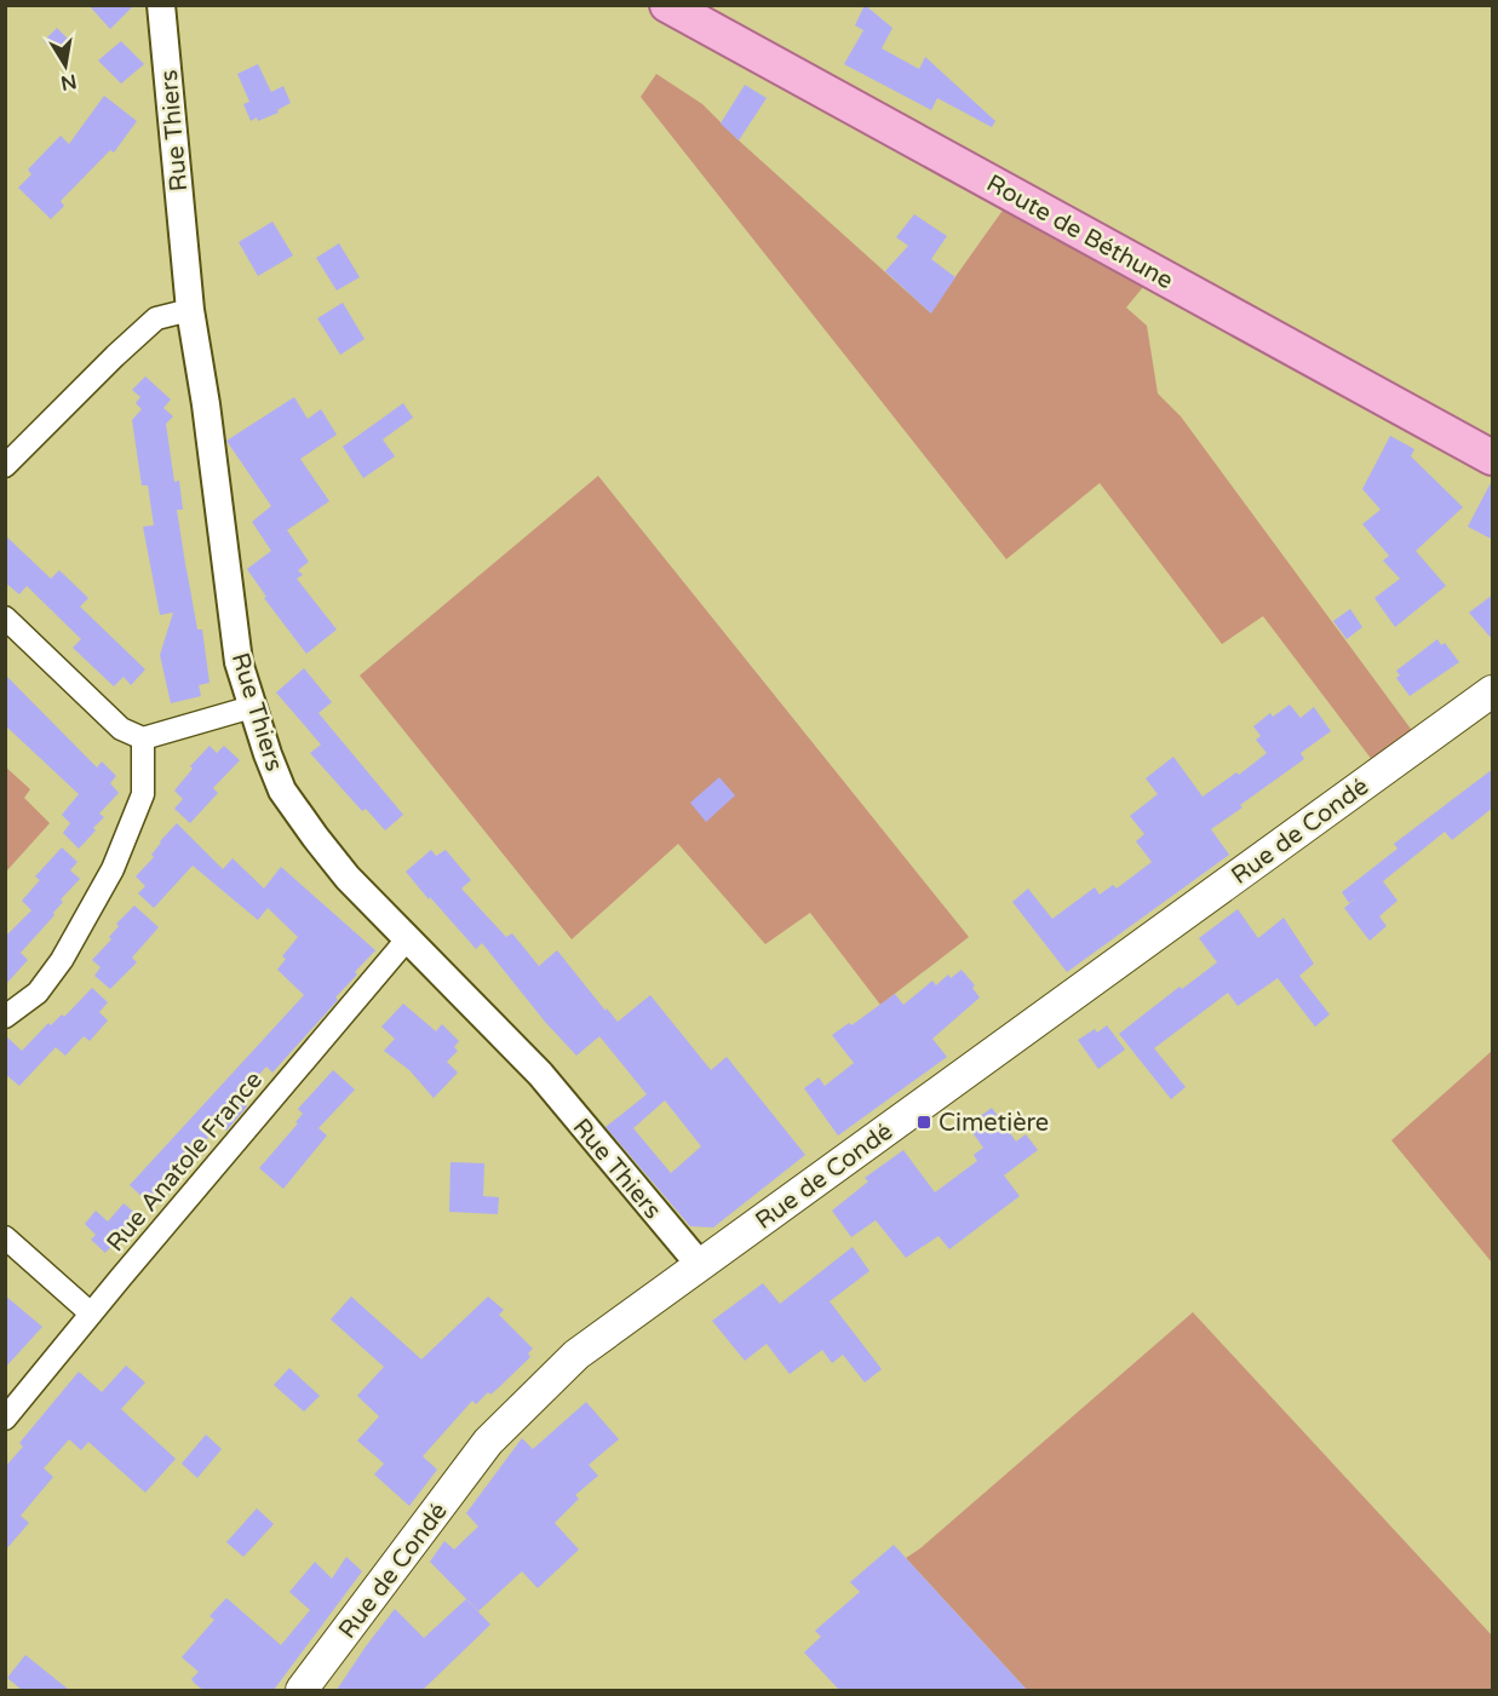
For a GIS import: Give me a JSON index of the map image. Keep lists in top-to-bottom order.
{
  "streets": {
    "main road": ["Route de Béthune", "Rue de Condé"],
    "street": ["Rue Thiers", "Rue Anatole France"]
  },
  "crossings": [
    ["Rue Thiers", "Rue de Condé"],
    ["Rue Thiers", "Rue Anatole France"]
  ],
  "places": {
    "transit": ["Cimetière"]
  },
  "north": "bottom"
}
